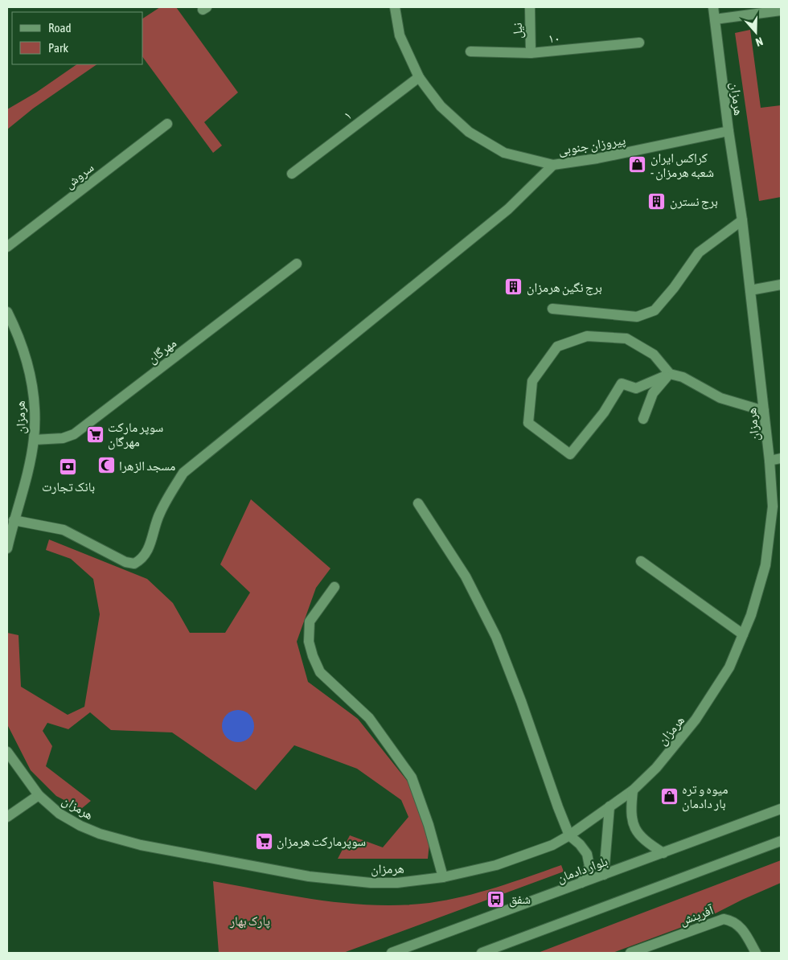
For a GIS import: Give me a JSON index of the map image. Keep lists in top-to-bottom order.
{
  "streets": {
    "street": [
      "نیل",
      "۱۰",
      "هرمزان",
      "۱",
      "پیروزان جنوبی",
      "سروش",
      "مهرگان",
      "بلوار دادمان",
      "آفرینش"
    ]
  },
  "crossings": [
    ["نیل", "۱۰"],
    ["هرمزان", "پیروزان جنوبی"],
    ["هرمزان", "مهرگان"],
    ["۱", "پیروزان جنوبی"]
  ],
  "parks": ["پارک بهار"],
  "places": {
    "shop": ["کراکس ایران - شعبه هرمزان", "میوه و تره بار دادمان"],
    "building": ["برج نسترن", "برج نگین هرمزان"],
    "supermarket": ["سوپر مارکت مهرگان", "سوپرمارکت هرمزان"],
    "mosque": ["مسجد الزهرا"],
    "bank": ["بانک تجارت"],
    "bus stop": ["شفق"]
  },
  "legend": ["Road", "Park"],
  "north": "bottom"
}
